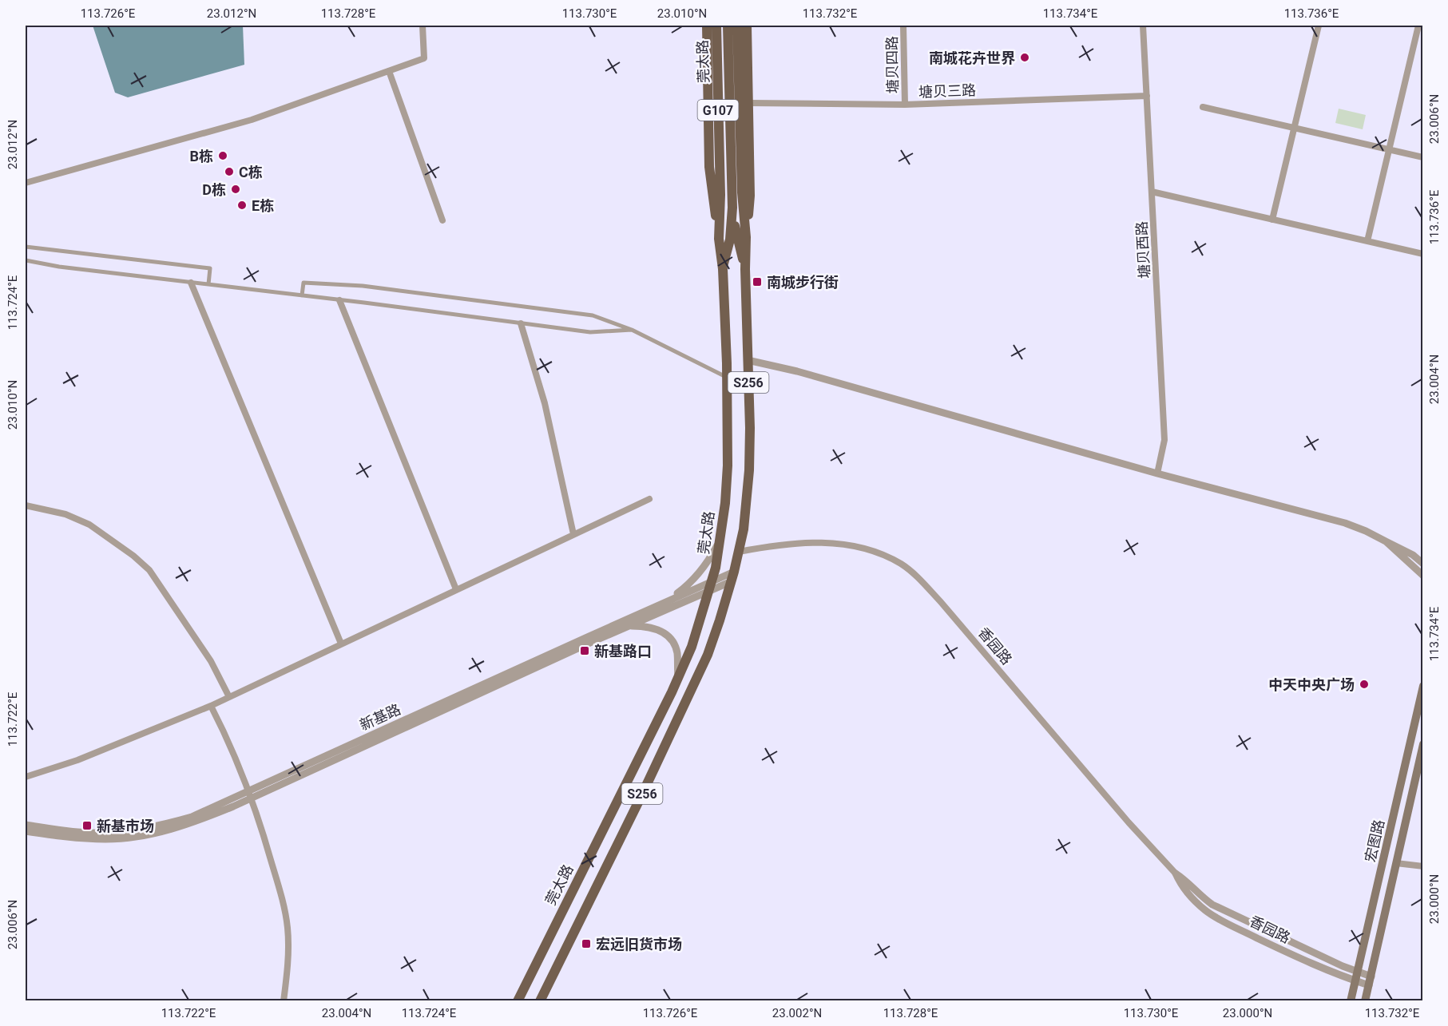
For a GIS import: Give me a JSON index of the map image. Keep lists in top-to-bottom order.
{
  "streets": {
    "main road": [
      "莞太路",
      "G107",
      "S256",
      "宏图路"
    ],
    "street": [
      "塘贝四路",
      "塘贝三路",
      "塘贝西路",
      "香园路",
      "新基路"
    ]
  },
  "crossings": [
    ["莞太路", "新基路"],
    ["塘贝四路", "塘贝三路"],
    ["塘贝三路", "塘贝西路"],
    ["S256", "香园路"],
    ["S256", "新基路"],
    ["香园路", "宏图路"]
  ],
  "places": {
    "other": [
      "南城花卉世界",
      "B栋",
      "C栋",
      "D栋",
      "E栋",
      "中天中央广场"
    ],
    "transit": [
      "南城步行街",
      "新基路口",
      "新基市场",
      "宏远旧货市场"
    ]
  },
  "coordinates": [
    "113.726°E",
    "23.012°N",
    "113.728°E",
    "113.730°E",
    "23.010°N",
    "113.732°E",
    "113.734°E",
    "113.736°E",
    "23.006°N",
    "113.724°E",
    "23.004°N",
    "113.722°E",
    "23.000°N",
    "23.002°N"
  ]
}
